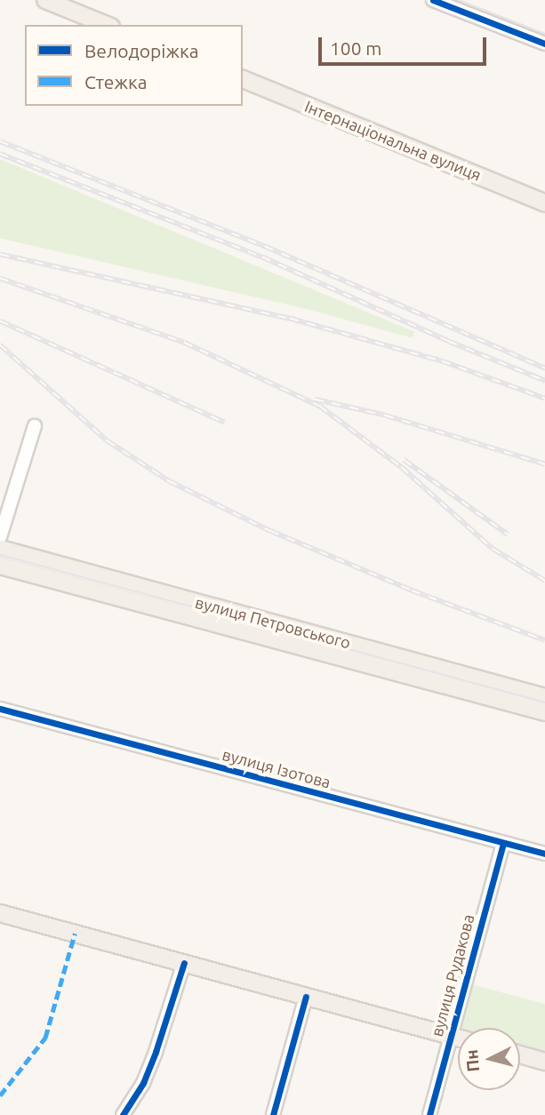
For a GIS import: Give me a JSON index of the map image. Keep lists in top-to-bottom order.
{
  "streets": {
    "main road": ["Інтернаціональна вулиця", "вулиця Петровського"],
    "street": ["вулиця Ізотова", "вулиця Рудакова"]
  },
  "crossings": [
    ["вулиця Ізотова", "вулиця Рудакова"]
  ],
  "legend": ["Велодоріжка", "Стежка"],
  "scale_bar": "100 m",
  "north": "left"
}
